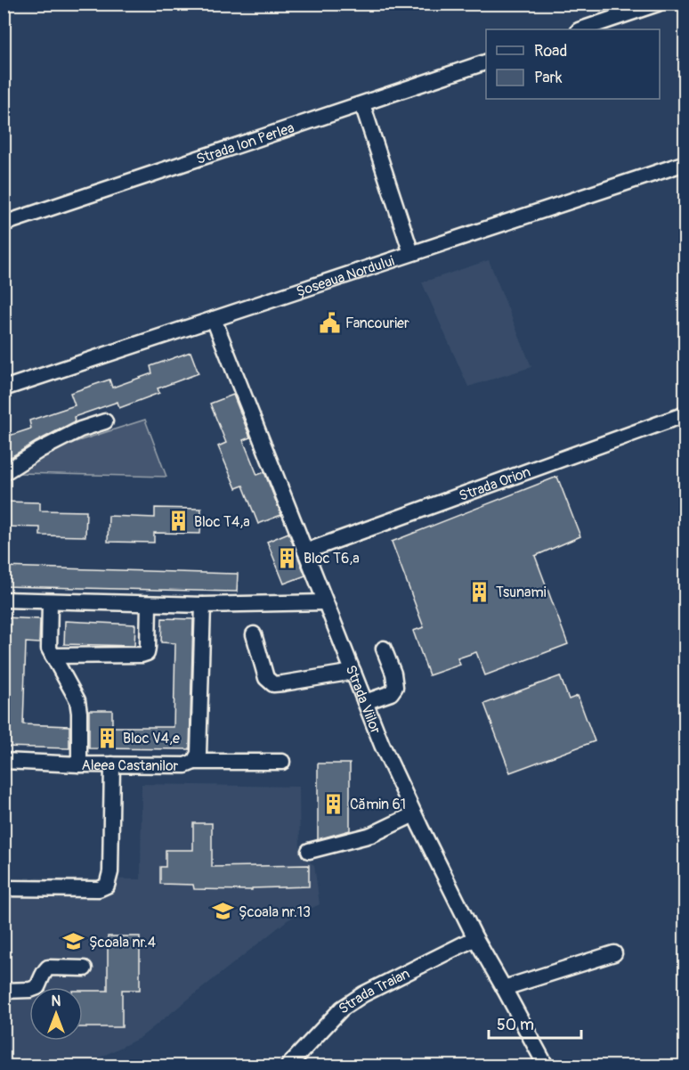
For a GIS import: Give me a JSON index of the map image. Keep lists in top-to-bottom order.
{
  "streets": {
    "street": [
      "Strada Ion Perlea",
      "Șoseaua Nordului",
      "Strada Orion",
      "Strada Viilor",
      "Aleea Castanilor",
      "Strada Traian"
    ]
  },
  "crossings": [
    ["Șoseaua Nordului", "Strada Viilor"],
    ["Strada Orion", "Strada Viilor"],
    ["Strada Viilor", "Strada Traian"]
  ],
  "places": {
    "public building": ["Fancourier"],
    "building": [
      "Bloc T4,a",
      "Bloc T6,a",
      "Tsunami",
      "Bloc V4,e",
      "Cămin 61"
    ],
    "school or university": ["Școala nr.13", "Școala nr.4"]
  },
  "legend": ["Road", "Park"],
  "scale_bar": "50 m",
  "north": "top"
}
